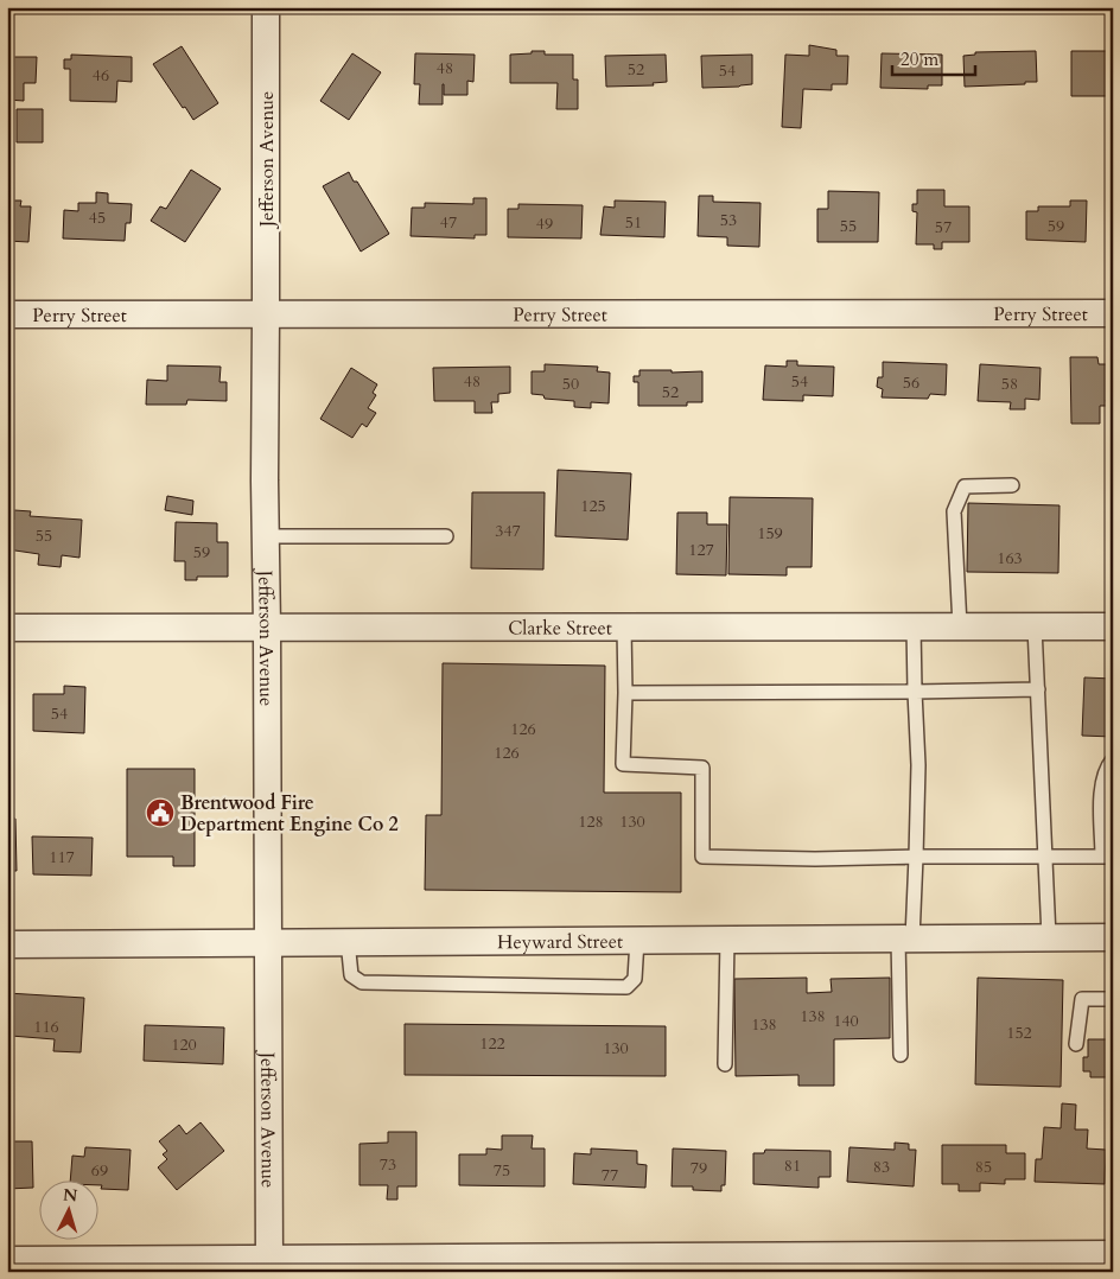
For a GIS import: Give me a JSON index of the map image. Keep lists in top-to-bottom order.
{
  "streets": {
    "street": [
      "Jefferson Avenue",
      "Perry Street",
      "Clarke Street",
      "Heyward Street"
    ]
  },
  "crossings": [
    ["Jefferson Avenue", "Perry Street"],
    ["Jefferson Avenue", "Clarke Street"],
    ["Jefferson Avenue", "Heyward Street"]
  ],
  "places": {
    "public building": ["Brentwood Fire Department Engine Co 2"]
  },
  "house_numbers": [
    "48",
    "52",
    "54",
    "46",
    "45",
    "53",
    "47",
    "51",
    "49",
    "55",
    "59",
    "57",
    "48",
    "54",
    "56",
    "50",
    "58",
    "52",
    "125",
    "347",
    "159",
    "55",
    "127",
    "59",
    "163",
    "54",
    "126",
    "126",
    "128",
    "130",
    "117",
    "138",
    "140",
    "138",
    "116",
    "152",
    "122",
    "120",
    "130",
    "73",
    "81",
    "83",
    "85",
    "79",
    "69",
    "75",
    "77"
  ],
  "scale_bar": "20 m",
  "north": "top"
}
